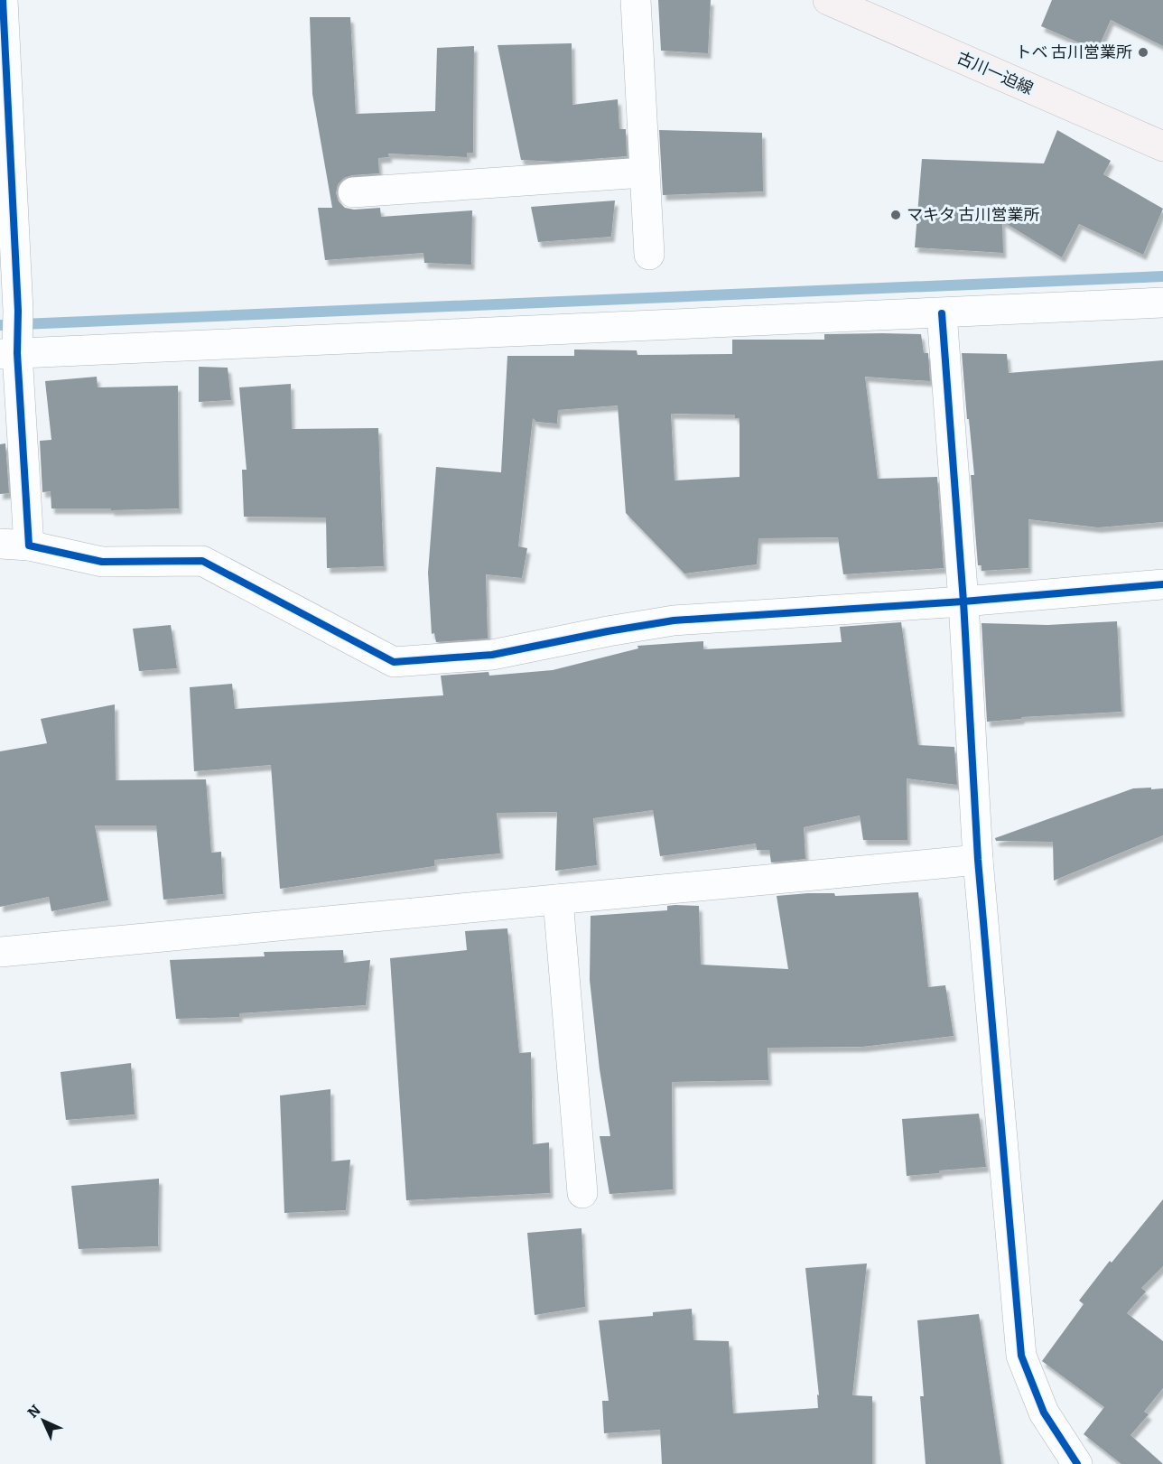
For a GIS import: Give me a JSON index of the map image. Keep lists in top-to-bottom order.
{
  "streets": {
    "main road": ["古川一迫線"]
  },
  "places": ["トベ 古川営業所", "マキタ 古川営業所"],
  "north": "top left"
}
